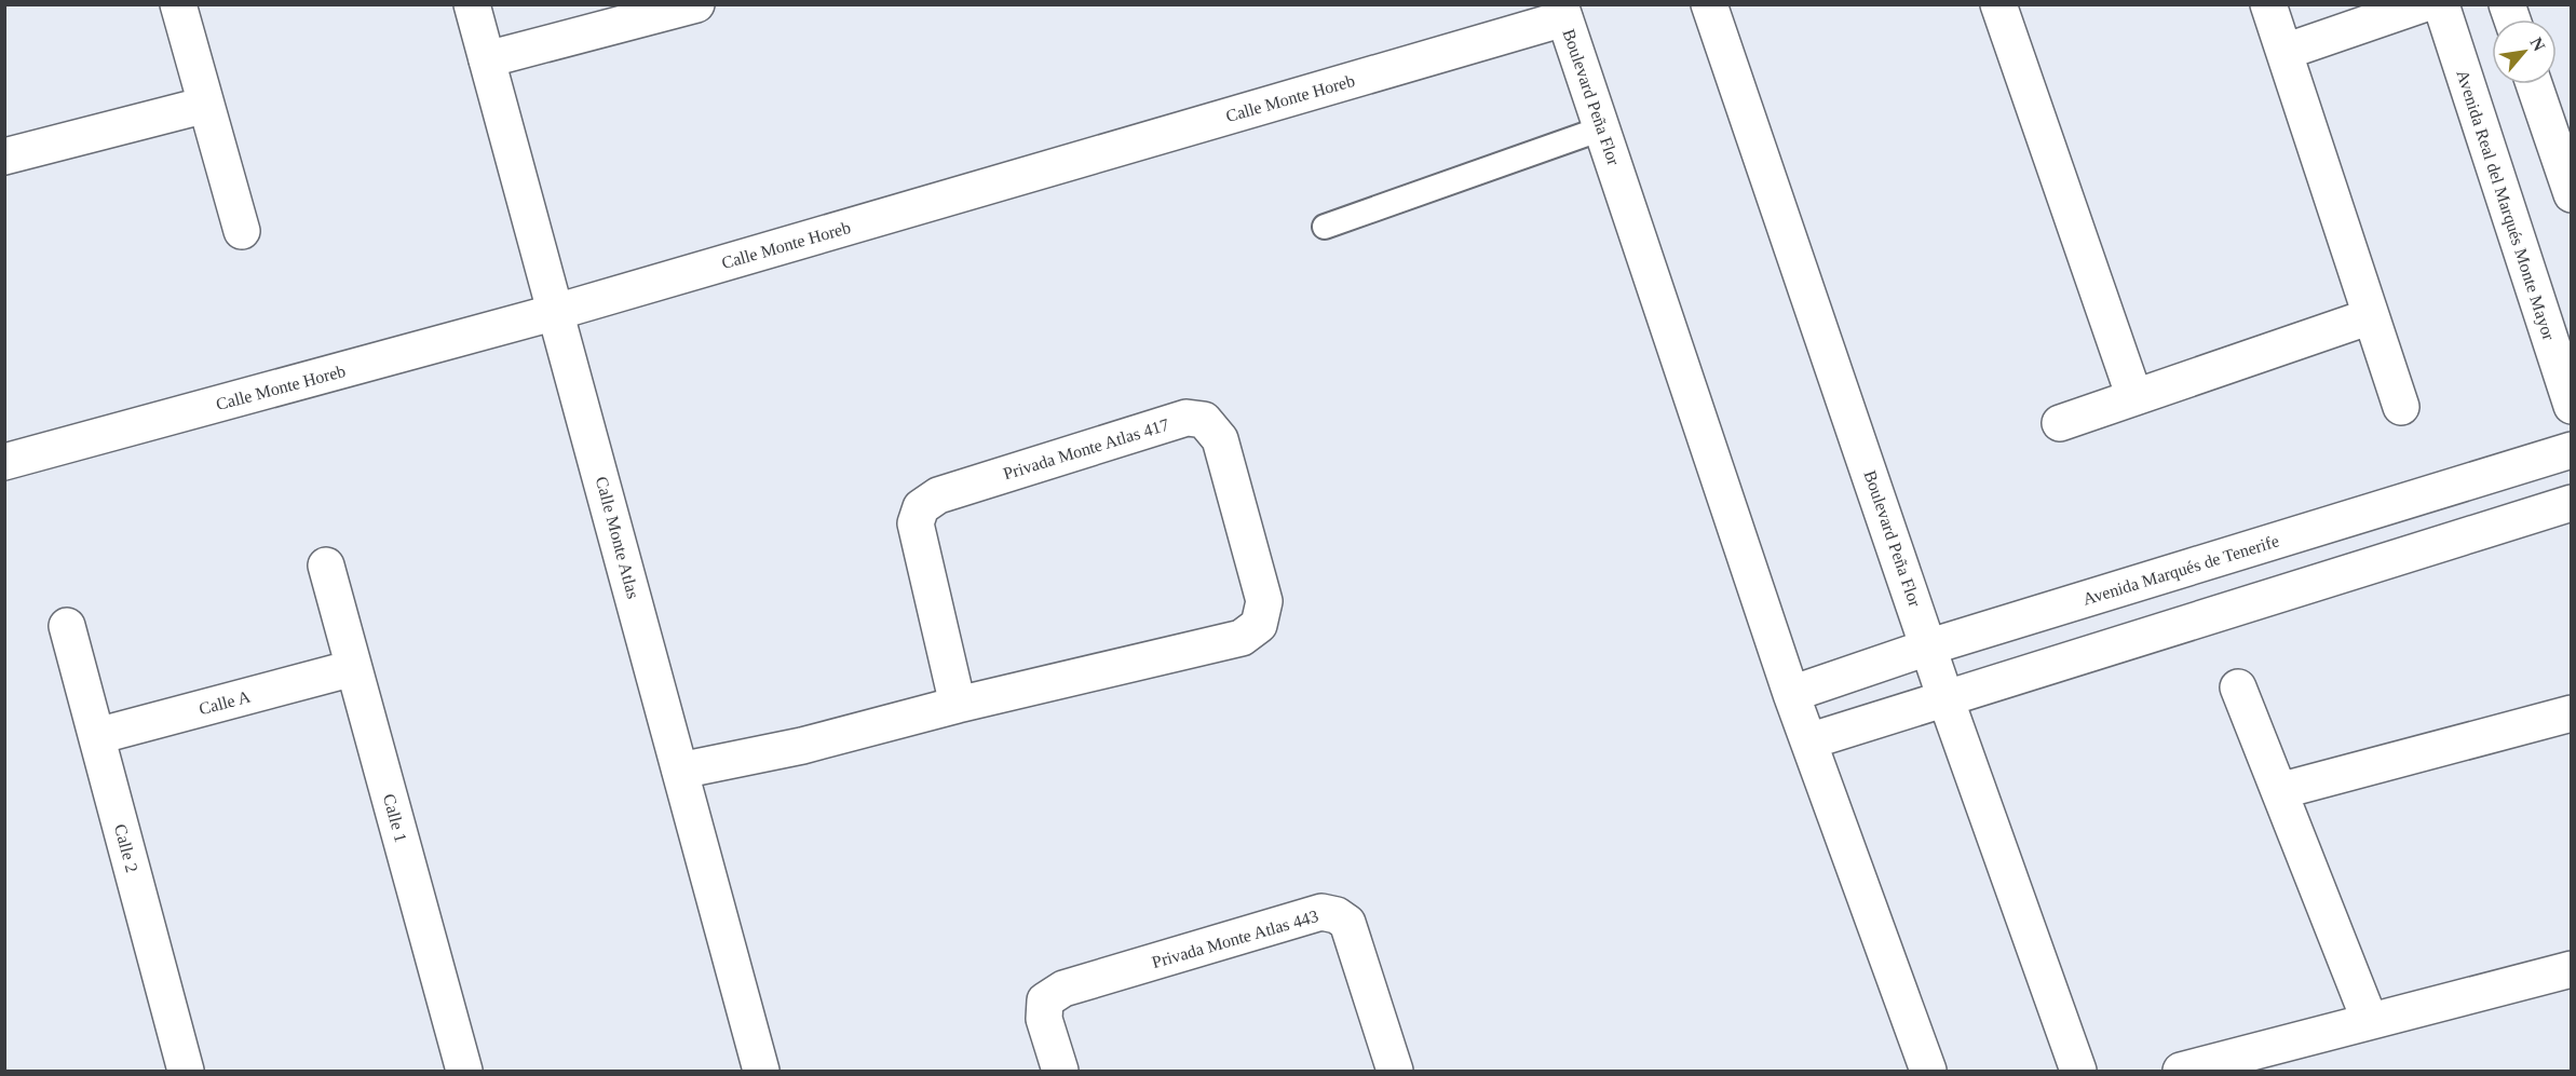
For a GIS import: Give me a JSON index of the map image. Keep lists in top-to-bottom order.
{
  "streets": {
    "street": [
      "Boulevard Peña Flor",
      "Calle Monte Horeb",
      "Avenida Real del Marqués Monte Mayor",
      "Privada Monte Atlas 417",
      "Calle Monte Atlas",
      "Avenida Marqués de Tenerife",
      "Calle A",
      "Calle 1",
      "Calle 2",
      "Privada Monte Atlas 443"
    ]
  },
  "crossings": [
    ["Boulevard Peña Flor", "Calle Monte Horeb"],
    ["Boulevard Peña Flor", "Avenida Marqués de Tenerife"],
    ["Calle Monte Horeb", "Calle Monte Atlas"],
    ["Privada Monte Atlas 417", "Calle Monte Atlas"],
    ["Calle A", "Calle 1"],
    ["Calle A", "Calle 2"]
  ],
  "north": "top right"
}
